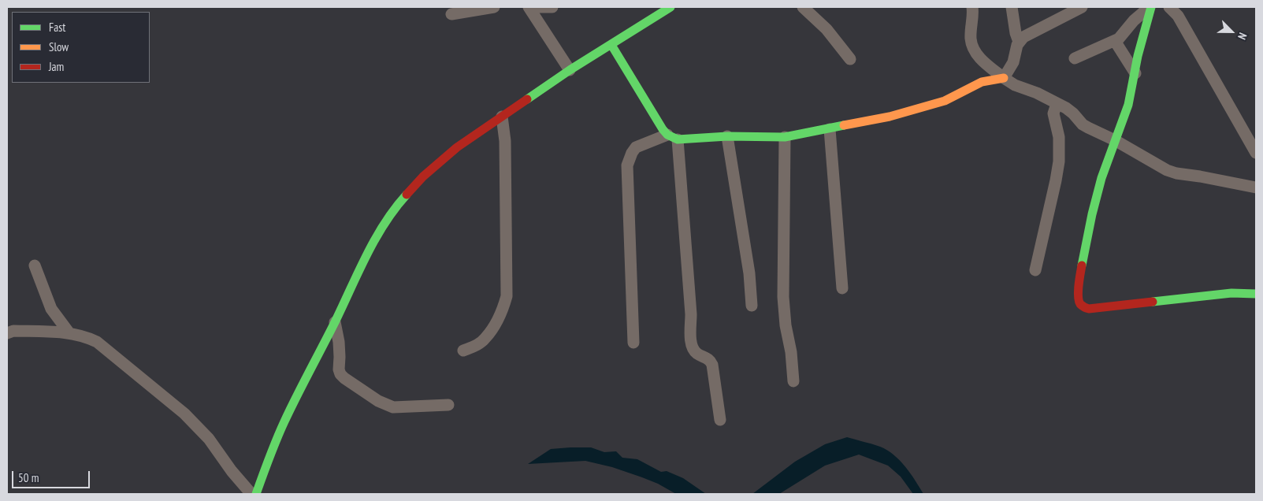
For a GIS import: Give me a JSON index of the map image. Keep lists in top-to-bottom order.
{
  "legend": ["Fast", "Slow", "Jam"],
  "scale_bar": "50 m",
  "north": "bottom right"
}
